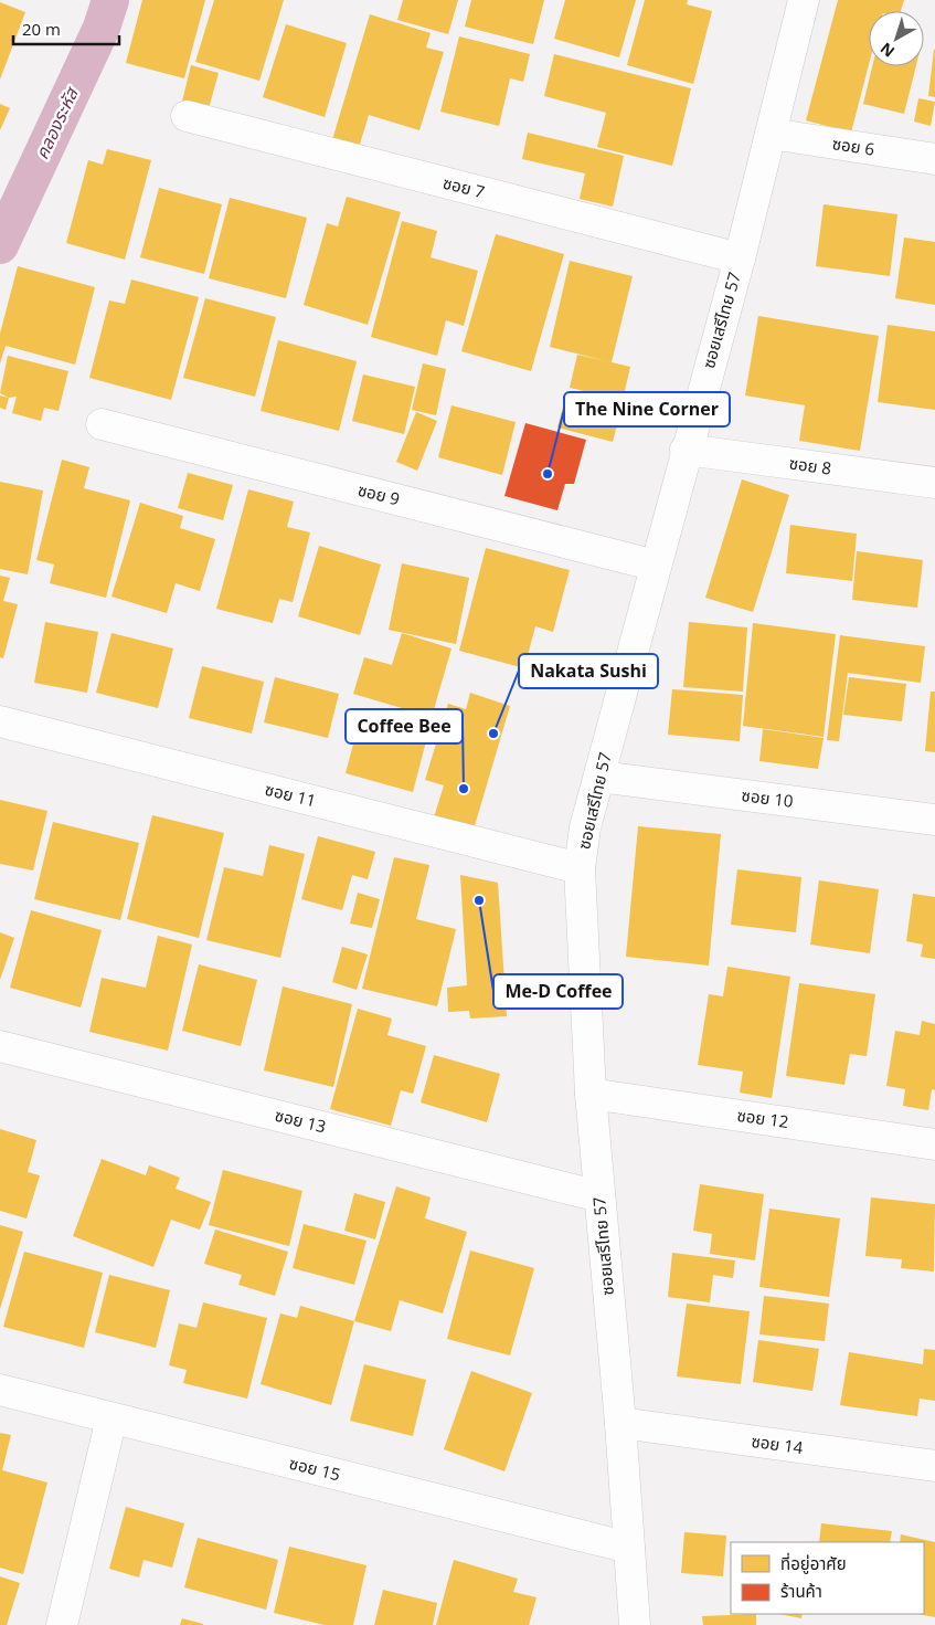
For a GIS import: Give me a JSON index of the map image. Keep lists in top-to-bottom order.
{
  "streets": {
    "street": [
      "ซอย 6",
      "ซอย 7",
      "ซอยเสรีไทย 57",
      "ซอย 8",
      "ซอย 9",
      "ซอย 11",
      "ซอย 10",
      "ซอย 12",
      "ซอย 13",
      "ซอย 14",
      "ซอย 15"
    ]
  },
  "crossings": [
    ["ซอย 6", "ซอยเสรีไทย 57"],
    ["ซอย 7", "ซอยเสรีไทย 57"],
    ["ซอยเสรีไทย 57", "ซอย 8"],
    ["ซอยเสรีไทย 57", "ซอย 9"],
    ["ซอยเสรีไทย 57", "ซอย 11"],
    ["ซอยเสรีไทย 57", "ซอย 10"],
    ["ซอยเสรีไทย 57", "ซอย 12"],
    ["ซอยเสรีไทย 57", "ซอย 13"],
    ["ซอยเสรีไทย 57", "ซอย 14"],
    ["ซอยเสรีไทย 57", "ซอย 15"]
  ],
  "water": ["คลองระหัส"],
  "places": [
    "The Nine Corner",
    "Nakata Sushi",
    "Coffee Bee",
    "Me-D Coffee"
  ],
  "legend": ["ที่อยู่อาศัย", "ร้านค้า"],
  "scale_bar": "20 m",
  "north": "bottom left"
}
